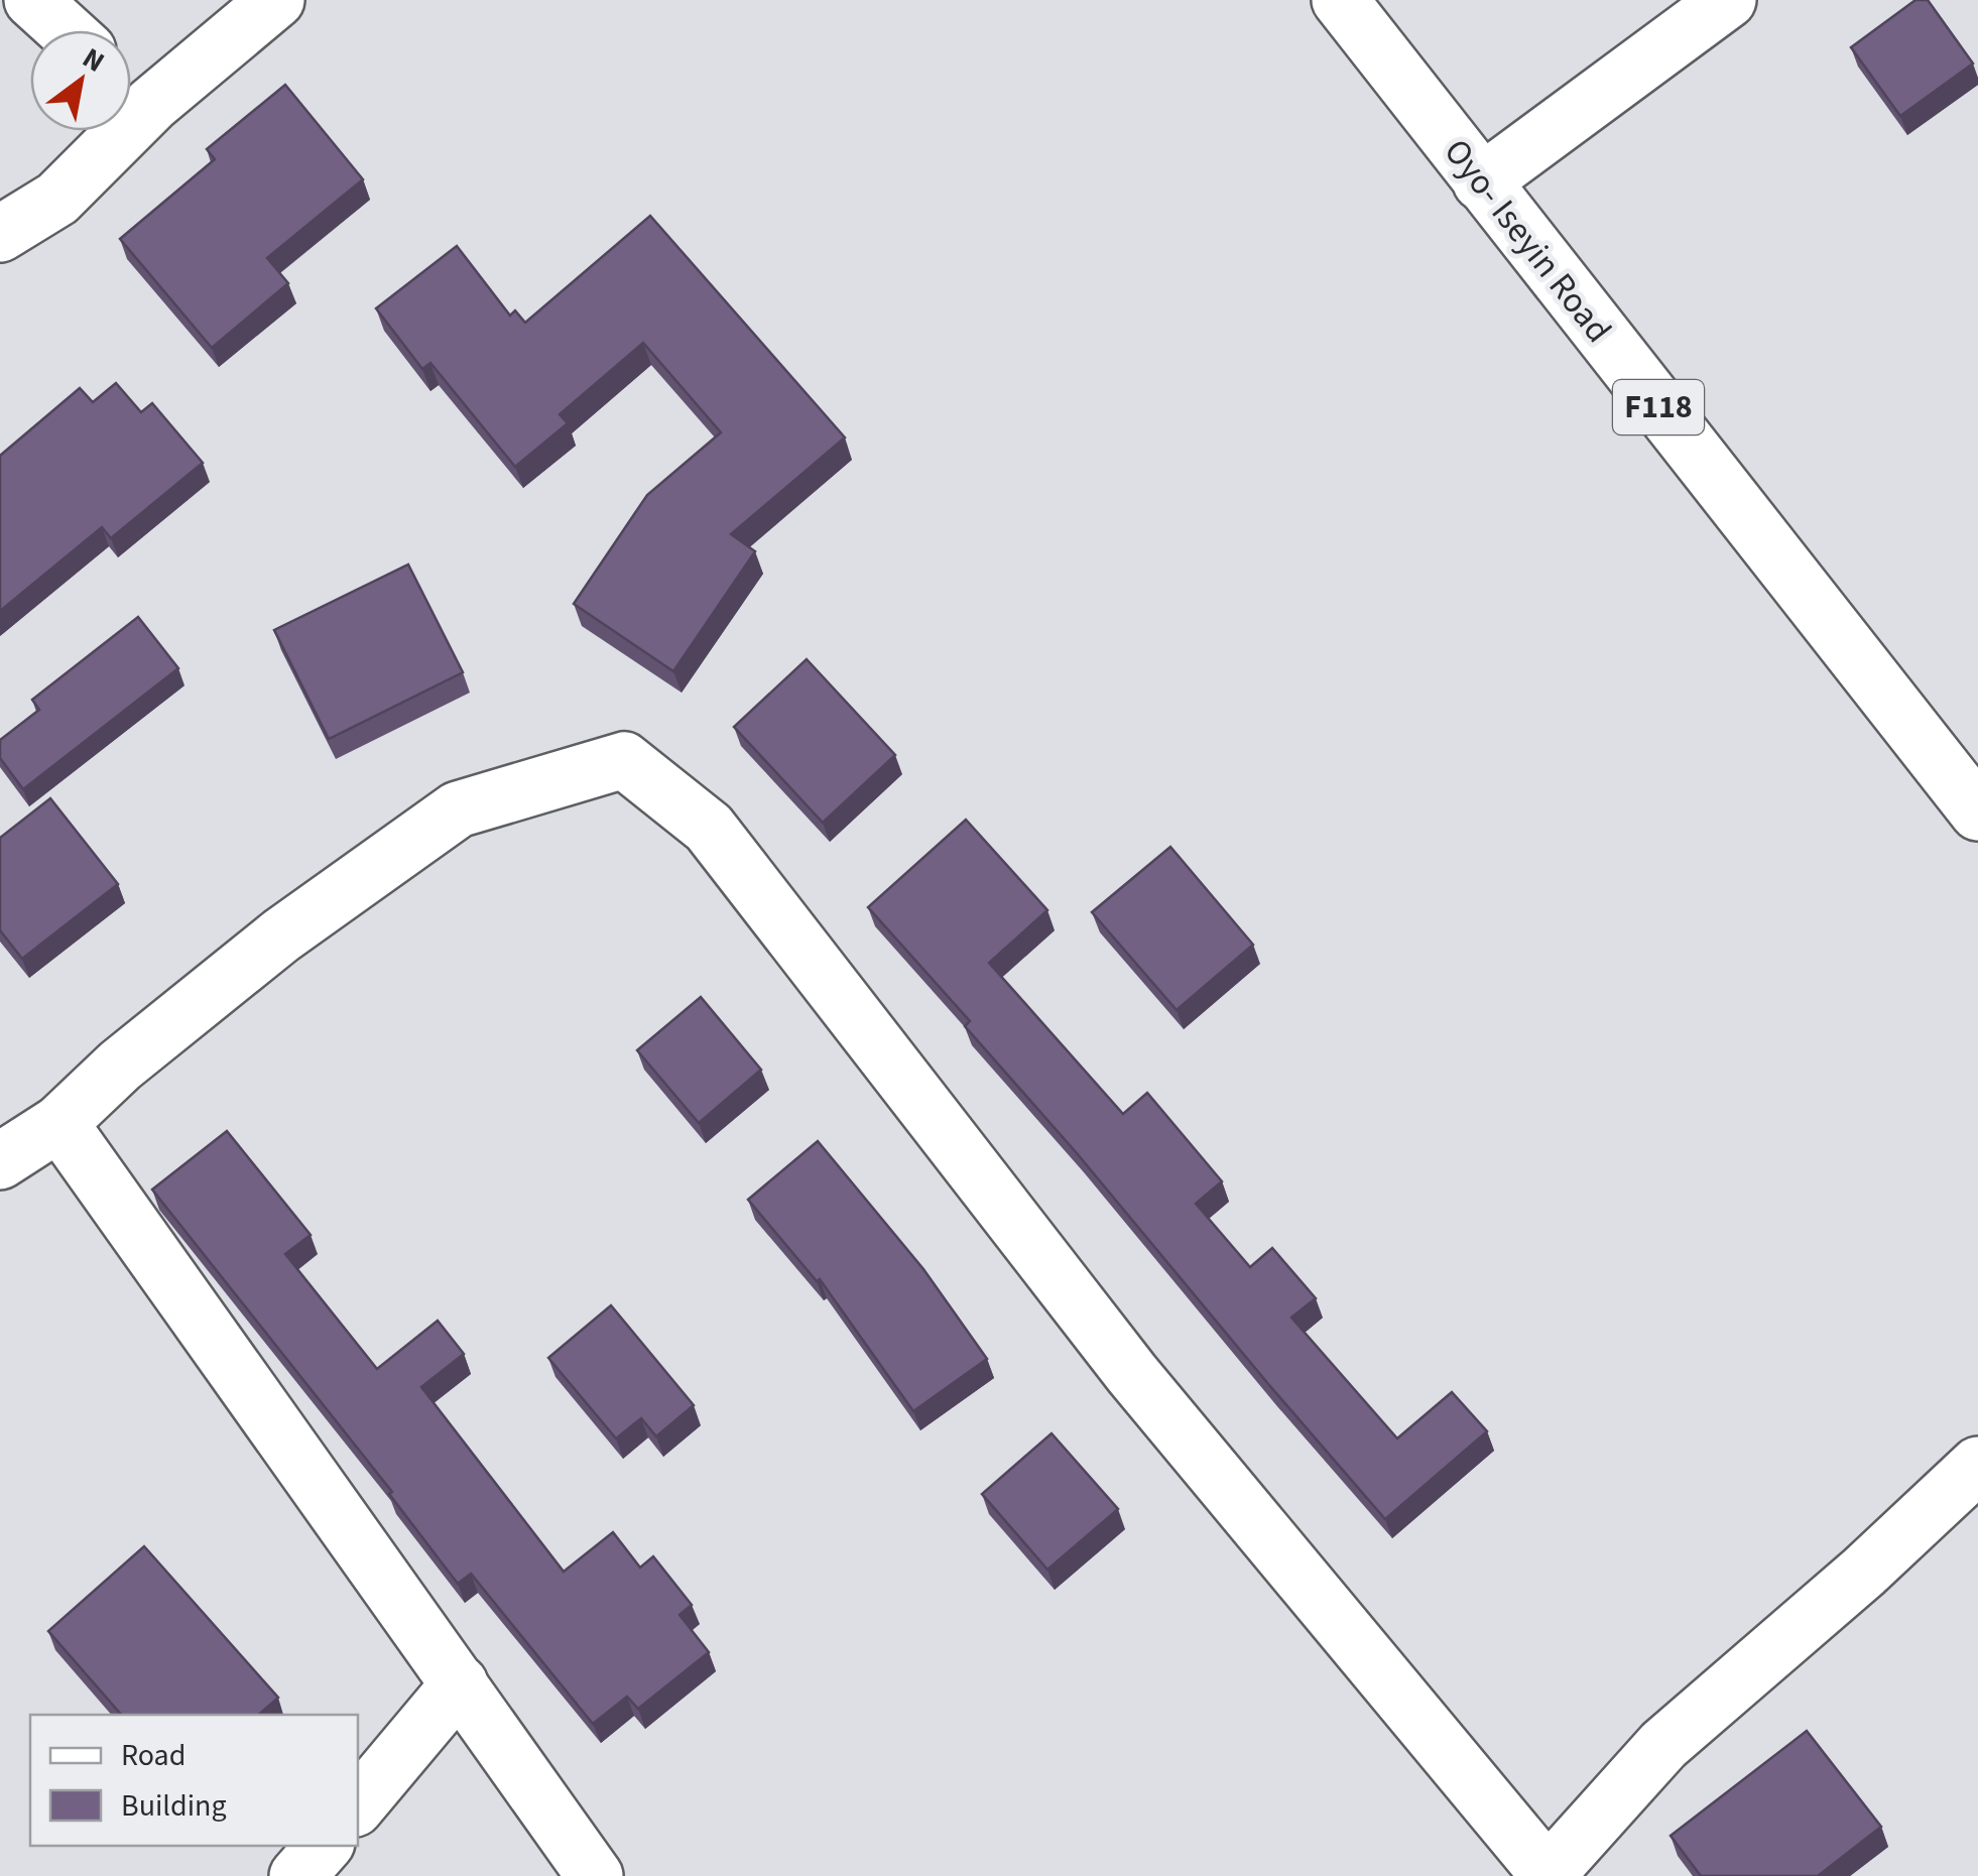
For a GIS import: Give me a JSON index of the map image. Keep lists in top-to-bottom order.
{
  "streets": {
    "street": ["Oyo- Iseyin Road", "F118"]
  },
  "legend": ["Road", "Building"],
  "north": "top right"
}
